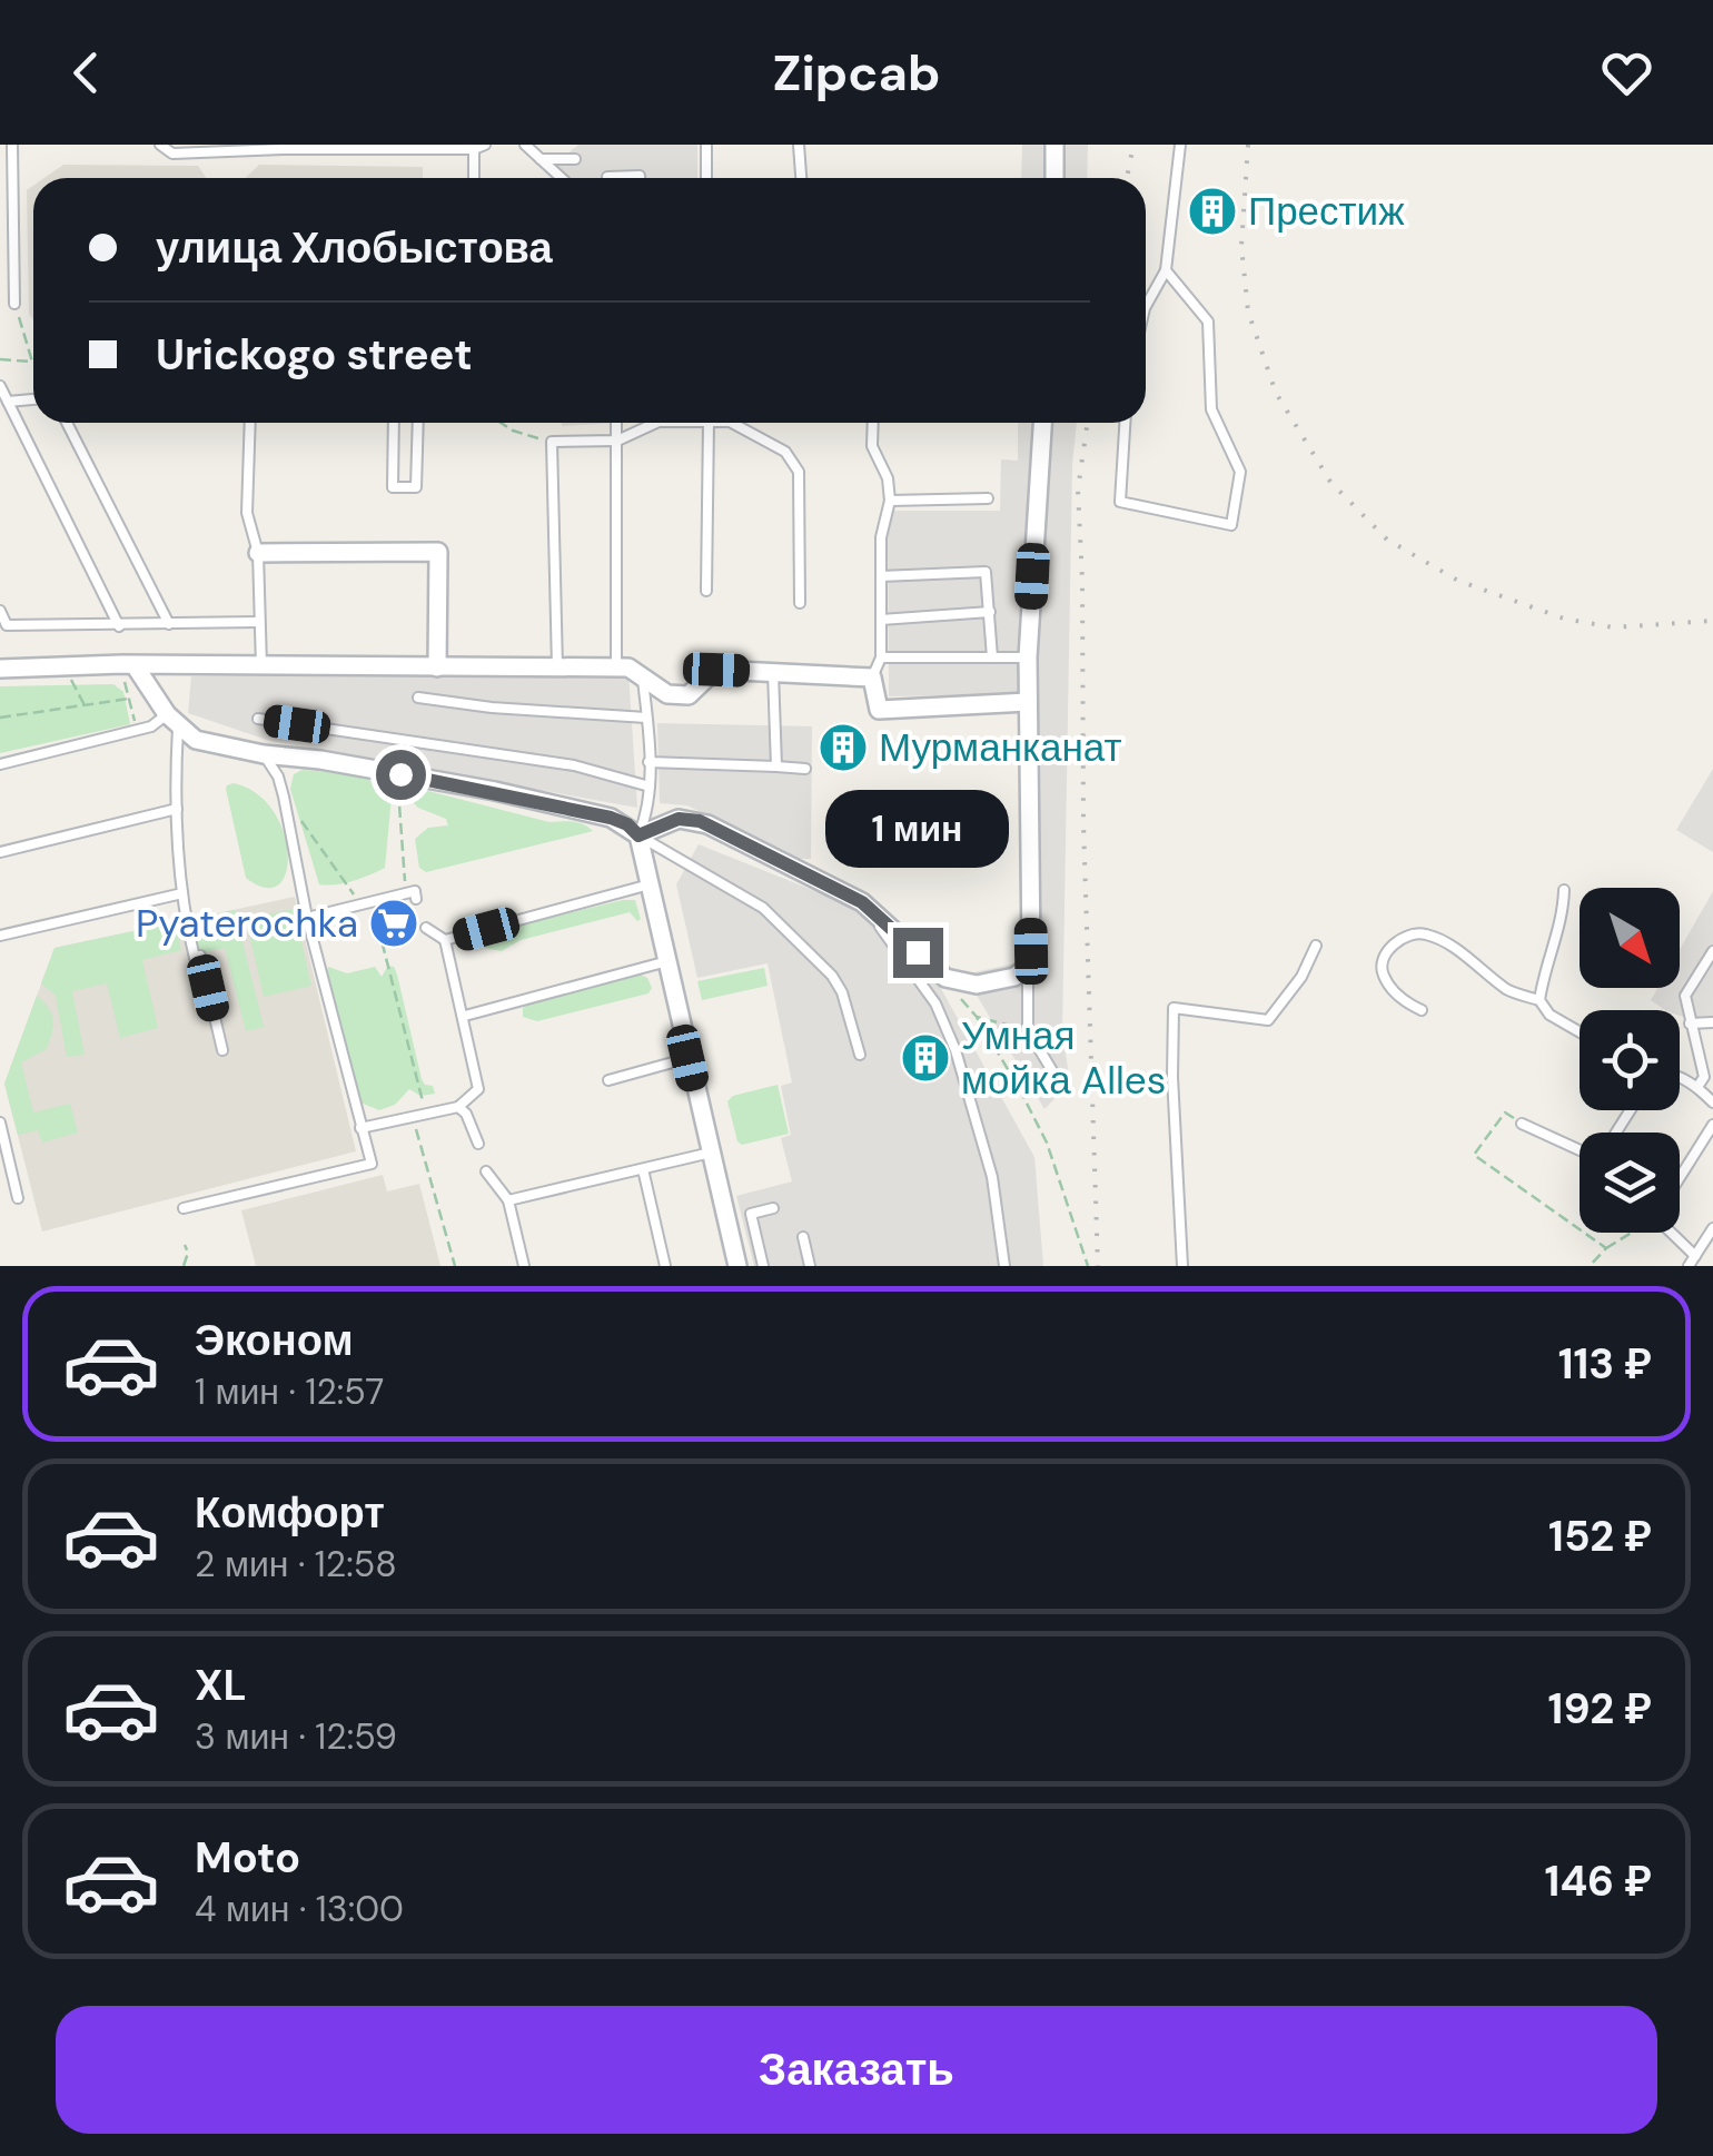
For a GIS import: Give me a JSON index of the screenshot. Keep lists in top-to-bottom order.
{
  "places": {
    "building": ["Престиж", "Мурманканат", "Умная мойка Alles"],
    "supermarket": ["Pyaterochka"]
  },
  "north": "bottom right",
  "page": {
    "header": "Zipcab",
    "banner": ["улица Хлобыстова", "Urickogo street"],
    "bubble": "1 мин",
    "list": [
      {
        "name": "Эконом",
        "note": "1 мин · 12:57",
        "value": "113 ₽"
      },
      {
        "name": "Комфорт",
        "note": "2 мин · 12:58",
        "value": "152 ₽"
      },
      {
        "name": "XL",
        "note": "3 мин · 12:59",
        "value": "192 ₽"
      },
      {
        "name": "Moto",
        "note": "4 мин · 13:00",
        "value": "146 ₽"
      }
    ],
    "buttons": "Заказать"
  }
}
